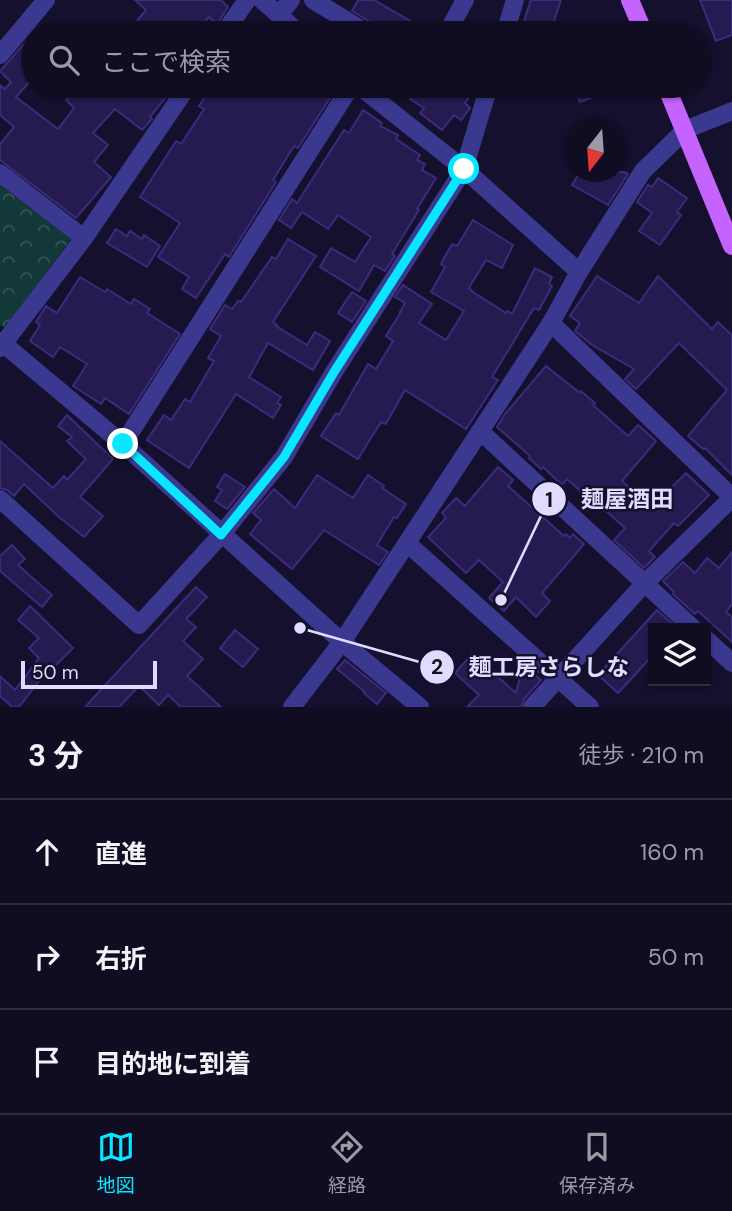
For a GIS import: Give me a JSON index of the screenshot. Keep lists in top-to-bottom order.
{
  "places": ["麺屋酒田", "麺工房さらしな"],
  "scale_bar": "50 m",
  "north": "bottom",
  "page": {
    "search": "ここで検索",
    "scale": "50 m",
    "heading": ["3 分", "徒歩 · 210 m"],
    "list": [
      ["直進", "160 m"],
      ["右折", "50 m"],
      "目的地に到着"
    ],
    "nav": ["地図", "経路", "保存済み"]
  }
}
